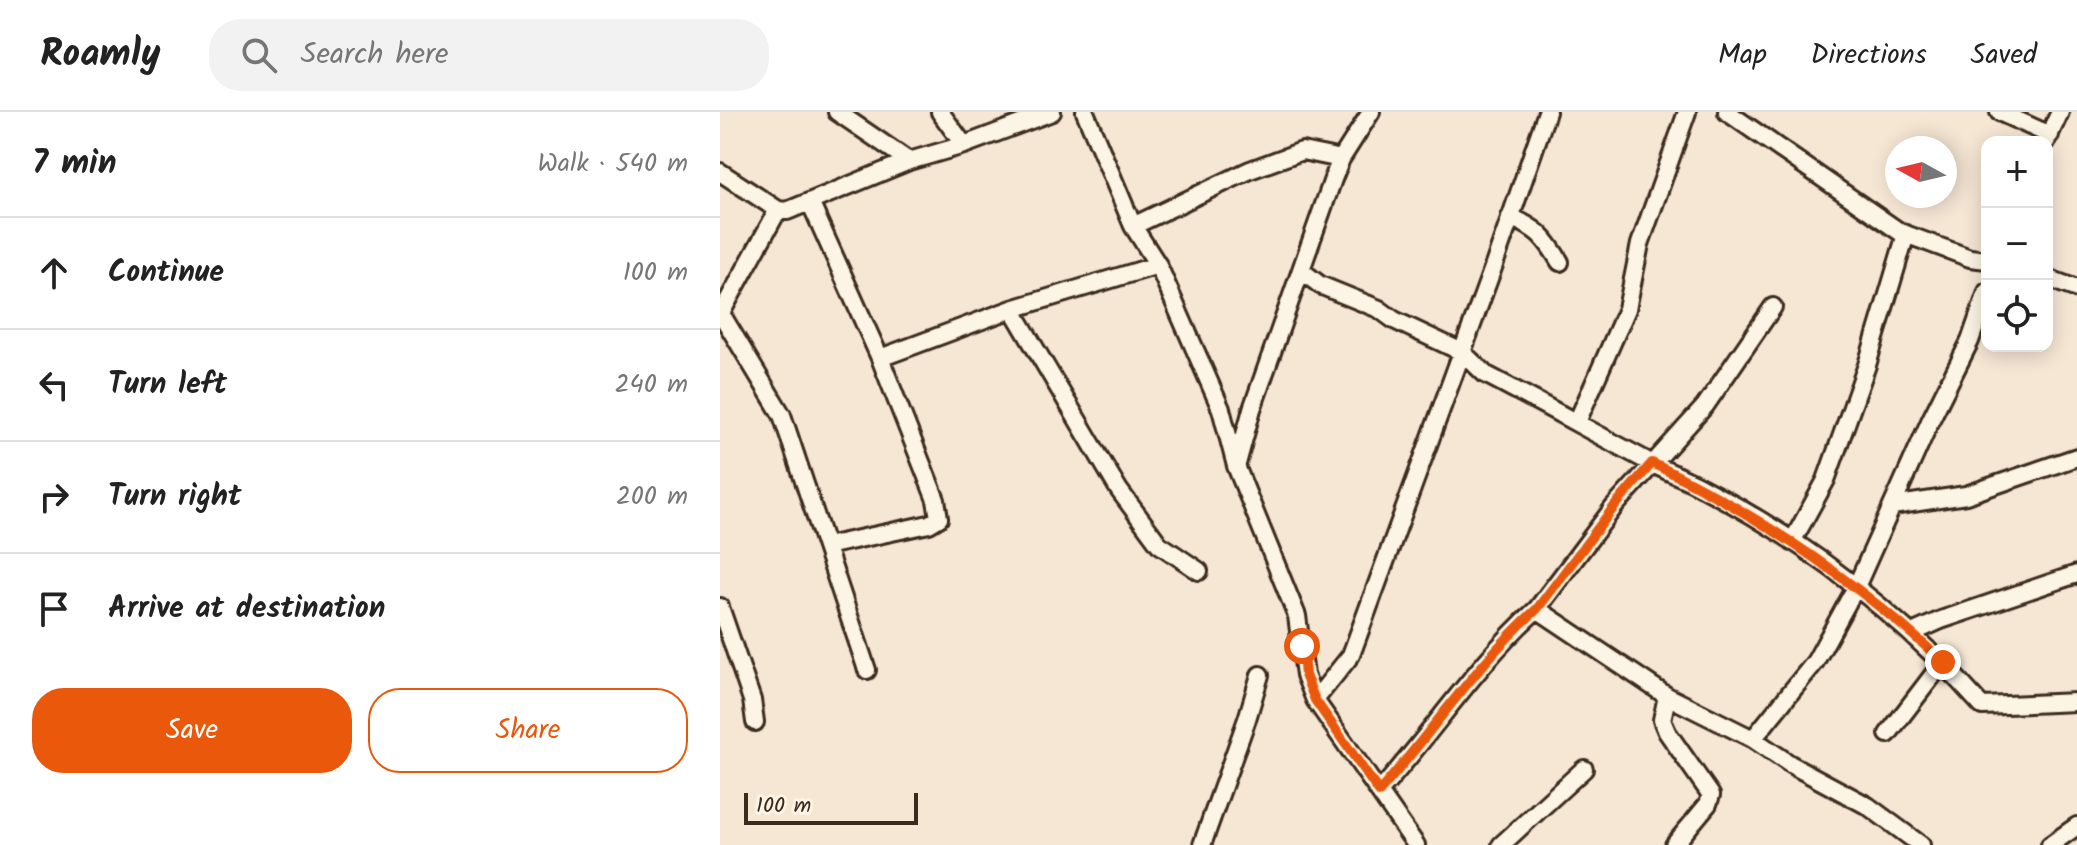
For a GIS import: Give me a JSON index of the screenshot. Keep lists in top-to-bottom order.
{
  "scale_bar": "100 m",
  "north": "left",
  "page": {
    "header": "Roamly",
    "search": "Search here",
    "nav": ["Map", "Directions", "Saved"],
    "heading": ["7 min", "Walk · 540 m"],
    "map_buttons": ["+", "−"],
    "list": [
      ["Continue", "100 m"],
      ["Turn left", "240 m"],
      ["Turn right", "200 m"],
      "Arrive at destination"
    ],
    "buttons": ["Save", "Share"],
    "scale": "100 m"
  }
}
